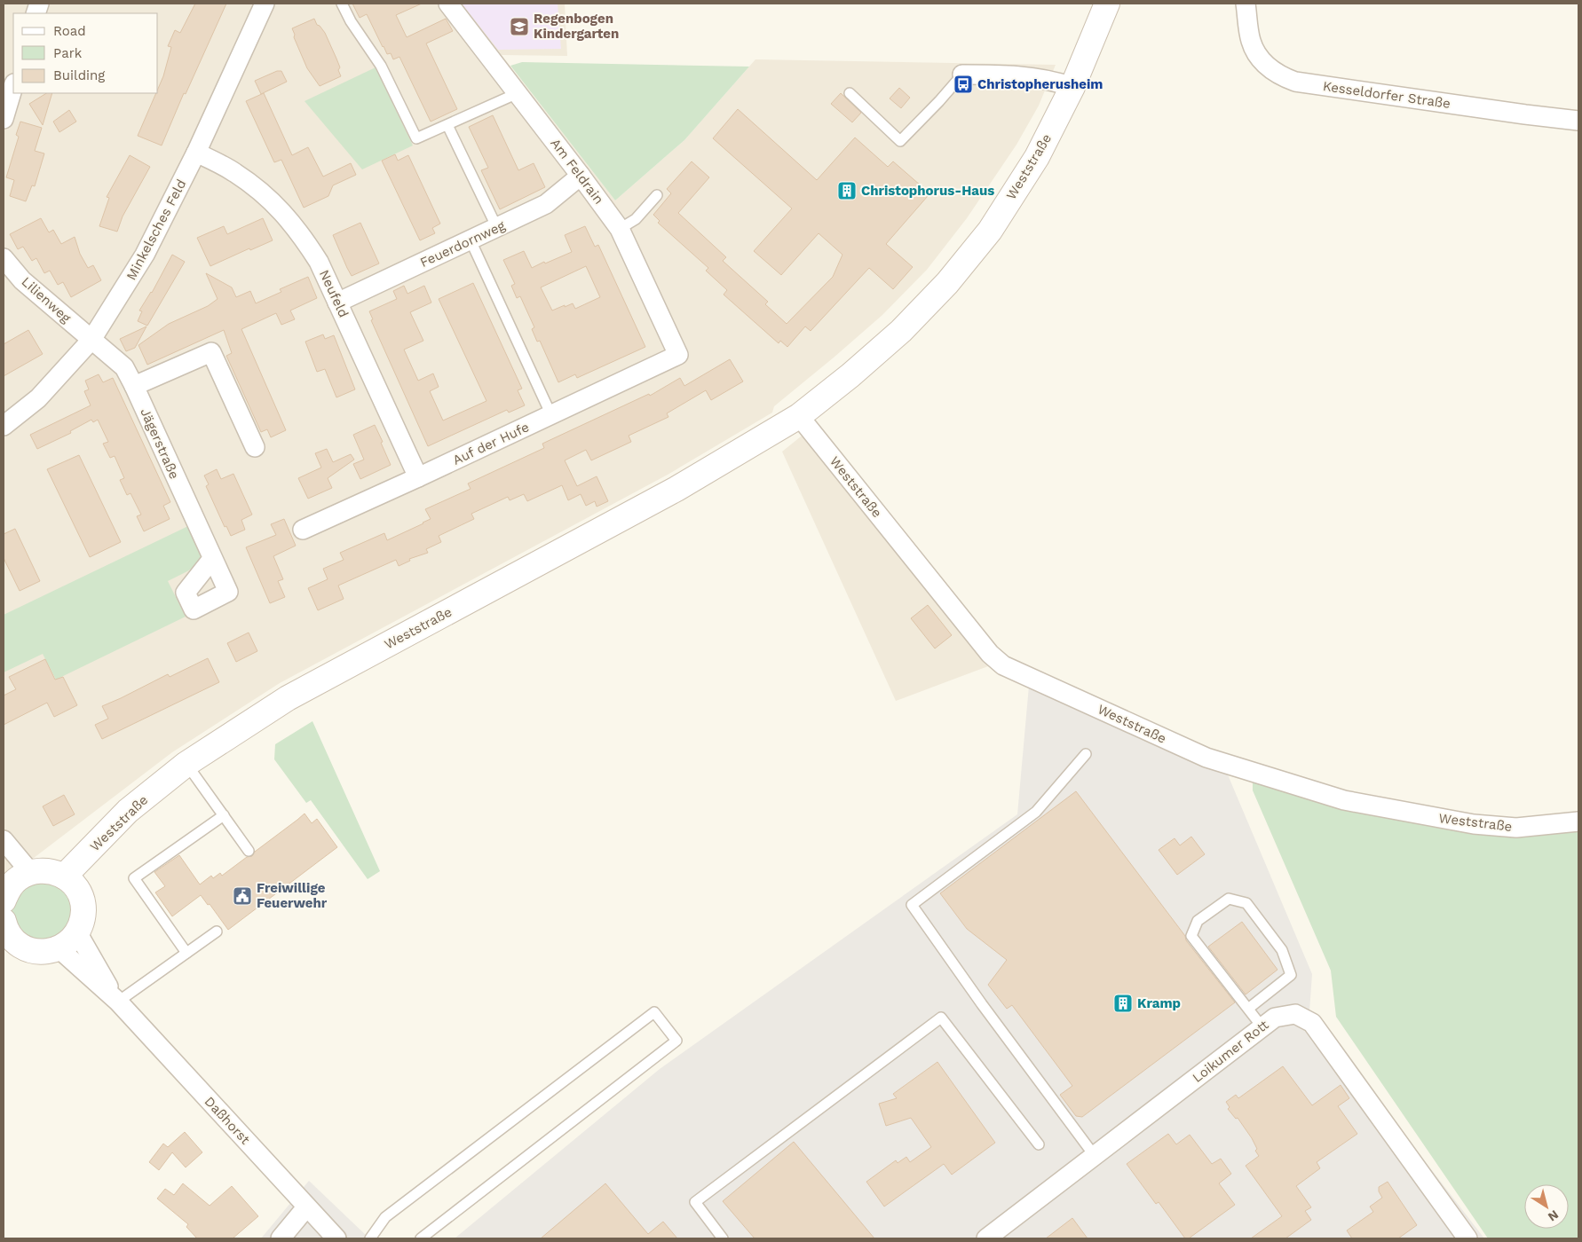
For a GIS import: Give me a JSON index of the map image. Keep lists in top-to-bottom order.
{
  "streets": {
    "main road": ["Weststraße"],
    "street": [
      "Kesseldorfer Straße",
      "Am Feldrain",
      "Minkelsches Feld",
      "Feuerdornweg",
      "Neufeld",
      "Lilienweg",
      "Jägerstraße",
      "Auf der Hufe",
      "Loikumer Rott",
      "Daßhorst"
    ]
  },
  "crossings": [
    ["Am Feldrain", "Feuerdornweg"],
    ["Am Feldrain", "Auf der Hufe"],
    ["Minkelsches Feld", "Neufeld"],
    ["Minkelsches Feld", "Lilienweg"],
    ["Minkelsches Feld", "Jägerstraße"],
    ["Feuerdornweg", "Neufeld"],
    ["Neufeld", "Auf der Hufe"],
    ["Lilienweg", "Jägerstraße"]
  ],
  "places": {
    "school or university": ["Regenbogen Kindergarten"],
    "bus stop": ["Christopherusheim"],
    "building": ["Christophorus-Haus", "Kramp"],
    "public building": ["Freiwillige Feuerwehr"]
  },
  "legend": ["Road", "Park", "Building"],
  "north": "bottom right"
}
